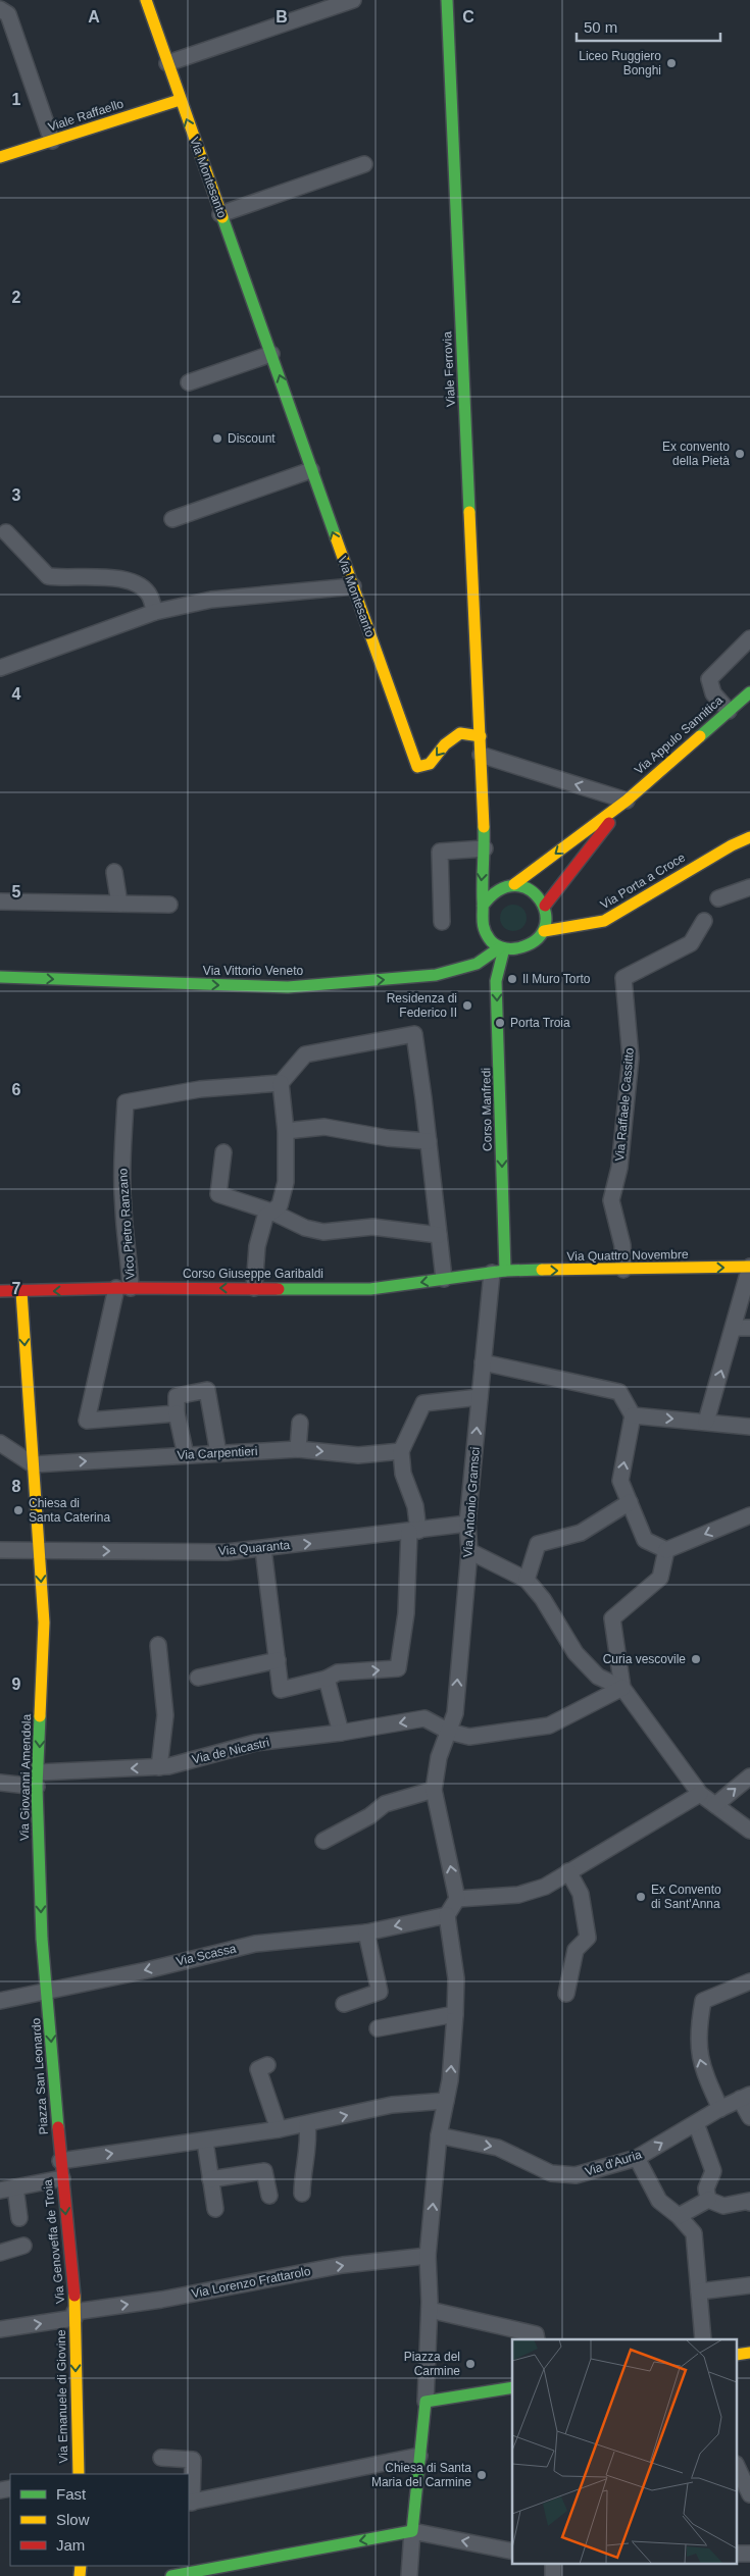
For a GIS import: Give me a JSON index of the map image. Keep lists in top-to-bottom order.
{
  "streets": {
    "street": [
      "Viale Raffaello",
      "Via Montesanto",
      "Viale Ferrovia",
      "Via Appulo Sannitica",
      "Via Porta a Croce",
      "Via Vittorio Veneto",
      "Via Raffaele Cassitto",
      "Corso Manfredi",
      "Vico Pietro Ranzano",
      "Via Quattro Novembre",
      "Corso Giuseppe Garibaldi",
      "Via Carpentieri",
      "Via Antonio Gramsci",
      "Via Quaranta",
      "Via de Nicastri",
      "Via Giovanni Amendola",
      "Via Scassa",
      "Piazza San Leonardo",
      "Via d'Auria",
      "Via Genoveffa de Troia",
      "Via Lorenzo Frattarolo",
      "Via Emanuele di Giovine"
    ]
  },
  "crossings": [
    ["Viale Raffaello", "Via Montesanto"],
    ["Via Montesanto", "Viale Ferrovia"],
    ["Viale Ferrovia", "Via Appulo Sannitica"],
    ["Viale Ferrovia", "Via Porta a Croce"],
    ["Viale Ferrovia", "Via Vittorio Veneto"],
    ["Viale Ferrovia", "Corso Manfredi"],
    ["Via Appulo Sannitica", "Via Porta a Croce"],
    ["Via Appulo Sannitica", "Via Vittorio Veneto"],
    ["Via Appulo Sannitica", "Corso Manfredi"],
    ["Via Porta a Croce", "Via Vittorio Veneto"],
    ["Via Porta a Croce", "Corso Manfredi"],
    ["Via Vittorio Veneto", "Corso Manfredi"],
    ["Via Raffaele Cassitto", "Via Quattro Novembre"],
    ["Corso Manfredi", "Via Quattro Novembre"],
    ["Corso Manfredi", "Corso Giuseppe Garibaldi"],
    ["Corso Manfredi", "Via Antonio Gramsci"],
    ["Vico Pietro Ranzano", "Corso Giuseppe Garibaldi"],
    ["Via Quattro Novembre", "Corso Giuseppe Garibaldi"],
    ["Via Quattro Novembre", "Via Antonio Gramsci"],
    ["Corso Giuseppe Garibaldi", "Via Antonio Gramsci"],
    ["Corso Giuseppe Garibaldi", "Via Giovanni Amendola"],
    ["Via Carpentieri", "Via Giovanni Amendola"],
    ["Via Antonio Gramsci", "Via Quaranta"],
    ["Via Antonio Gramsci", "Via de Nicastri"],
    ["Via Quaranta", "Via Giovanni Amendola"],
    ["Via de Nicastri", "Via Giovanni Amendola"],
    ["Via Giovanni Amendola", "Via Scassa"],
    ["Via Giovanni Amendola", "Piazza San Leonardo"],
    ["Via Scassa", "Piazza San Leonardo"],
    ["Piazza San Leonardo", "Via Genoveffa de Troia"],
    ["Via Genoveffa de Troia", "Via Lorenzo Frattarolo"],
    ["Via Genoveffa de Troia", "Via Emanuele di Giovine"],
    ["Via Lorenzo Frattarolo", "Via Emanuele di Giovine"]
  ],
  "one_way": [
    "Via Montesanto",
    "Via Quattro Novembre",
    "Via Carpentieri",
    "Via Antonio Gramsci",
    "Via Quaranta",
    "Via de Nicastri",
    "Via Giovanni Amendola",
    "Piazza San Leonardo",
    "Via d'Auria",
    "Via Genoveffa de Troia",
    "Via Lorenzo Frattarolo",
    "Via Emanuele di Giovine"
  ],
  "places": [
    "Liceo Ruggiero Bonghi",
    "Discount",
    "Ex convento della Pietà",
    "Il Muro Torto",
    "Residenza di Federico II",
    "Porta Troia",
    "Chiesa di Santa Caterina",
    "Curia vescovile",
    "Ex Convento di Sant'Anna",
    "Piazza del Carmine",
    "Chiesa di Santa Maria del Carmine"
  ],
  "legend": ["Fast", "Slow", "Jam"],
  "scale_bar": "50 m",
  "grid": {
    "columns": ["A", "B", "C"],
    "rows": [
      "1",
      "2",
      "3",
      "4",
      "5",
      "6",
      "7",
      "8",
      "9"
    ]
  }
}
